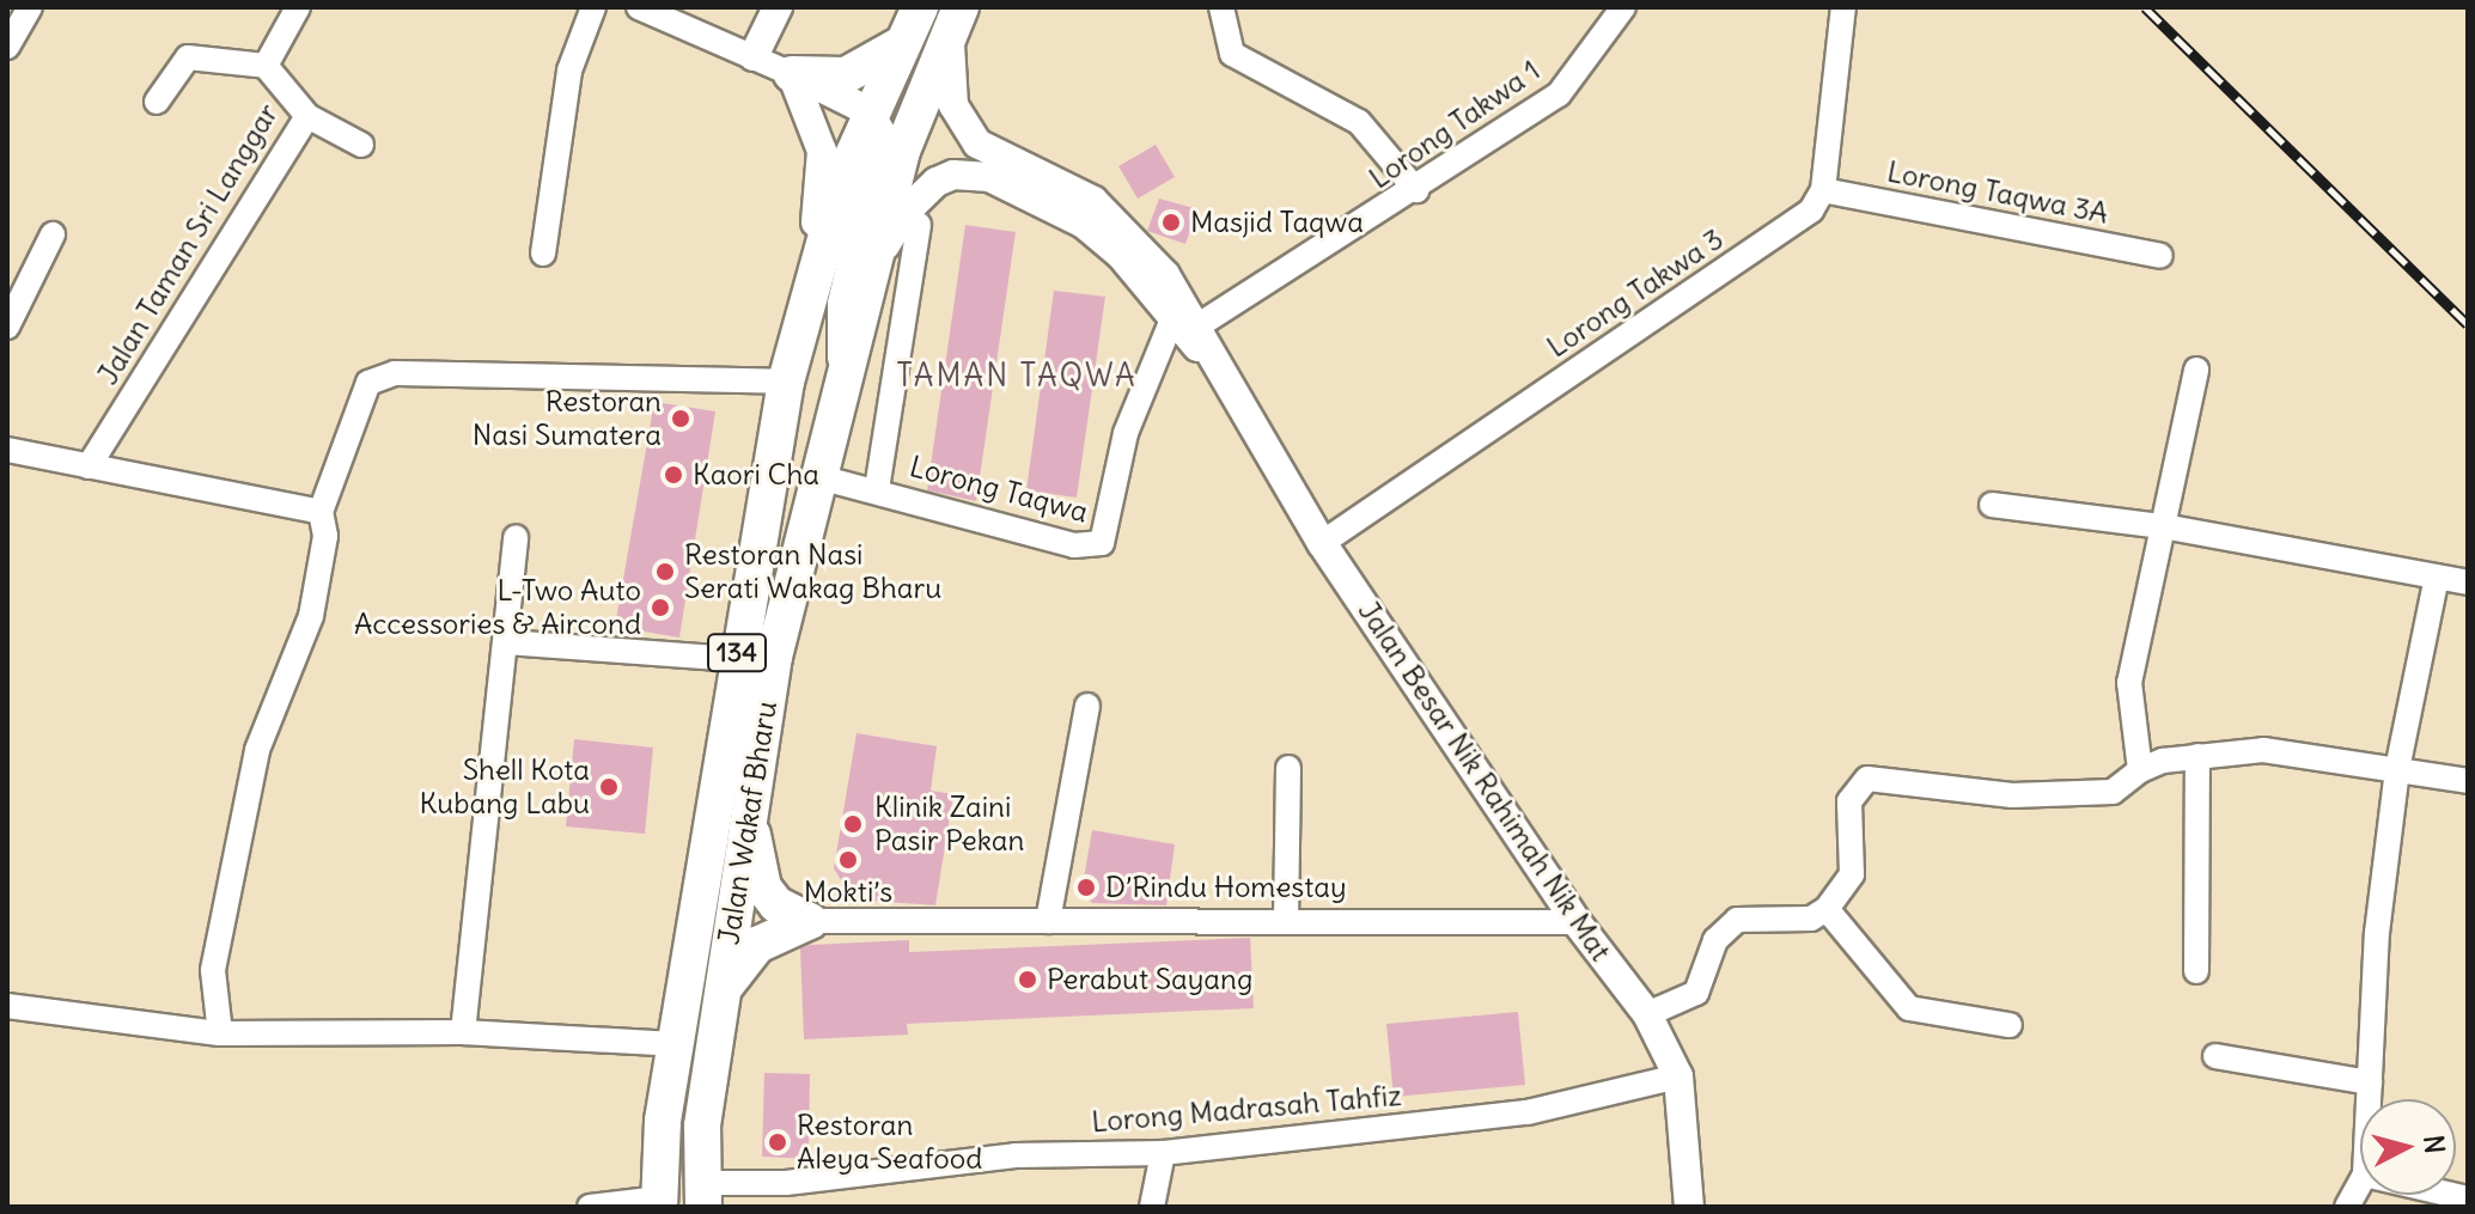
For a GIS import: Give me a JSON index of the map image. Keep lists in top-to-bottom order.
{
  "streets": {
    "main road": ["134", "Jalan Wakaf Bharu"],
    "street": [
      "Lorong Takwa 1",
      "Lorong Taqwa 3A",
      "Jalan Taman Sri Langgar",
      "Lorong Takwa 3",
      "Lorong Taqwa",
      "Jalan Besar Nik Rahimah Nik Mat",
      "Lorong Madrasah Tahfiz"
    ]
  },
  "crossings": [
    ["Lorong Takwa 1", "Lorong Taqwa"],
    ["Lorong Takwa 1", "Jalan Besar Nik Rahimah Nik Mat"],
    ["Lorong Taqwa 3A", "Lorong Takwa 3"],
    ["Lorong Takwa 3", "Jalan Besar Nik Rahimah Nik Mat"],
    ["Lorong Taqwa", "Jalan Besar Nik Rahimah Nik Mat"],
    ["Lorong Taqwa", "Jalan Wakaf Bharu"],
    ["Jalan Besar Nik Rahimah Nik Mat", "Jalan Wakaf Bharu"],
    ["Jalan Besar Nik Rahimah Nik Mat", "Lorong Madrasah Tahfiz"],
    ["Jalan Wakaf Bharu", "Lorong Madrasah Tahfiz"]
  ],
  "districts": ["TAMAN TAQWA"],
  "places": [
    "Masjid Taqwa",
    "Restoran Nasi Sumatera",
    "Kaori Cha",
    "Restoran Nasi Serati Wakag Bharu",
    "L-Two Auto Accessories & Aircond",
    "Shell Kota Kubang Labu",
    "Klinik Zaini Pasir Pekan",
    "Mokti’s",
    "D’Rindu Homestay",
    "Perabut Sayang",
    "Restoran Aleya Seafood"
  ],
  "north": "right"
}
